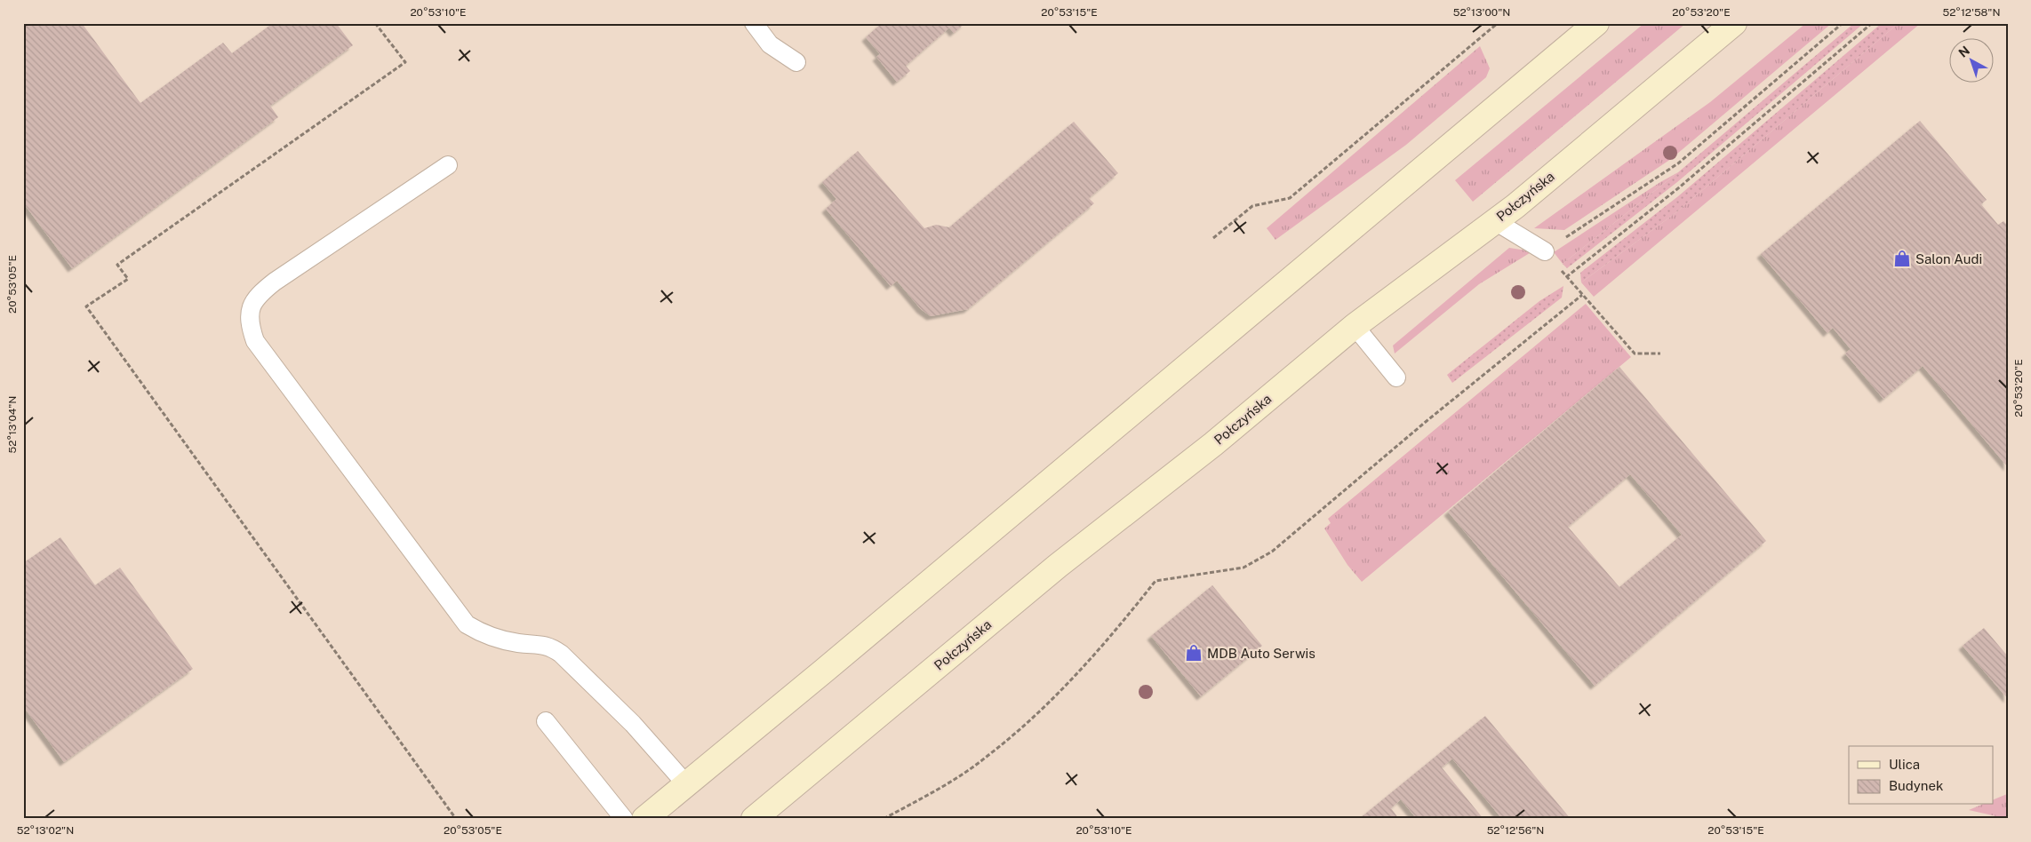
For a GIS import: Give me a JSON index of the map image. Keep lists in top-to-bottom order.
{
  "streets": {
    "main road": ["Połczyńska"]
  },
  "places": {
    "shop": ["Salon Audi", "MDB Auto Serwis"]
  },
  "legend": ["Ulica", "Budynek"],
  "north": "top left",
  "coordinates": [
    "20°53'10\"E",
    "20°53'15\"E",
    "52°13'00\"N",
    "20°53'20\"E",
    "52°12'58\"N",
    "20°53'05\"E",
    "52°13'04\"N",
    "52°13'02\"N",
    "52°12'56\"N"
  ]
}
